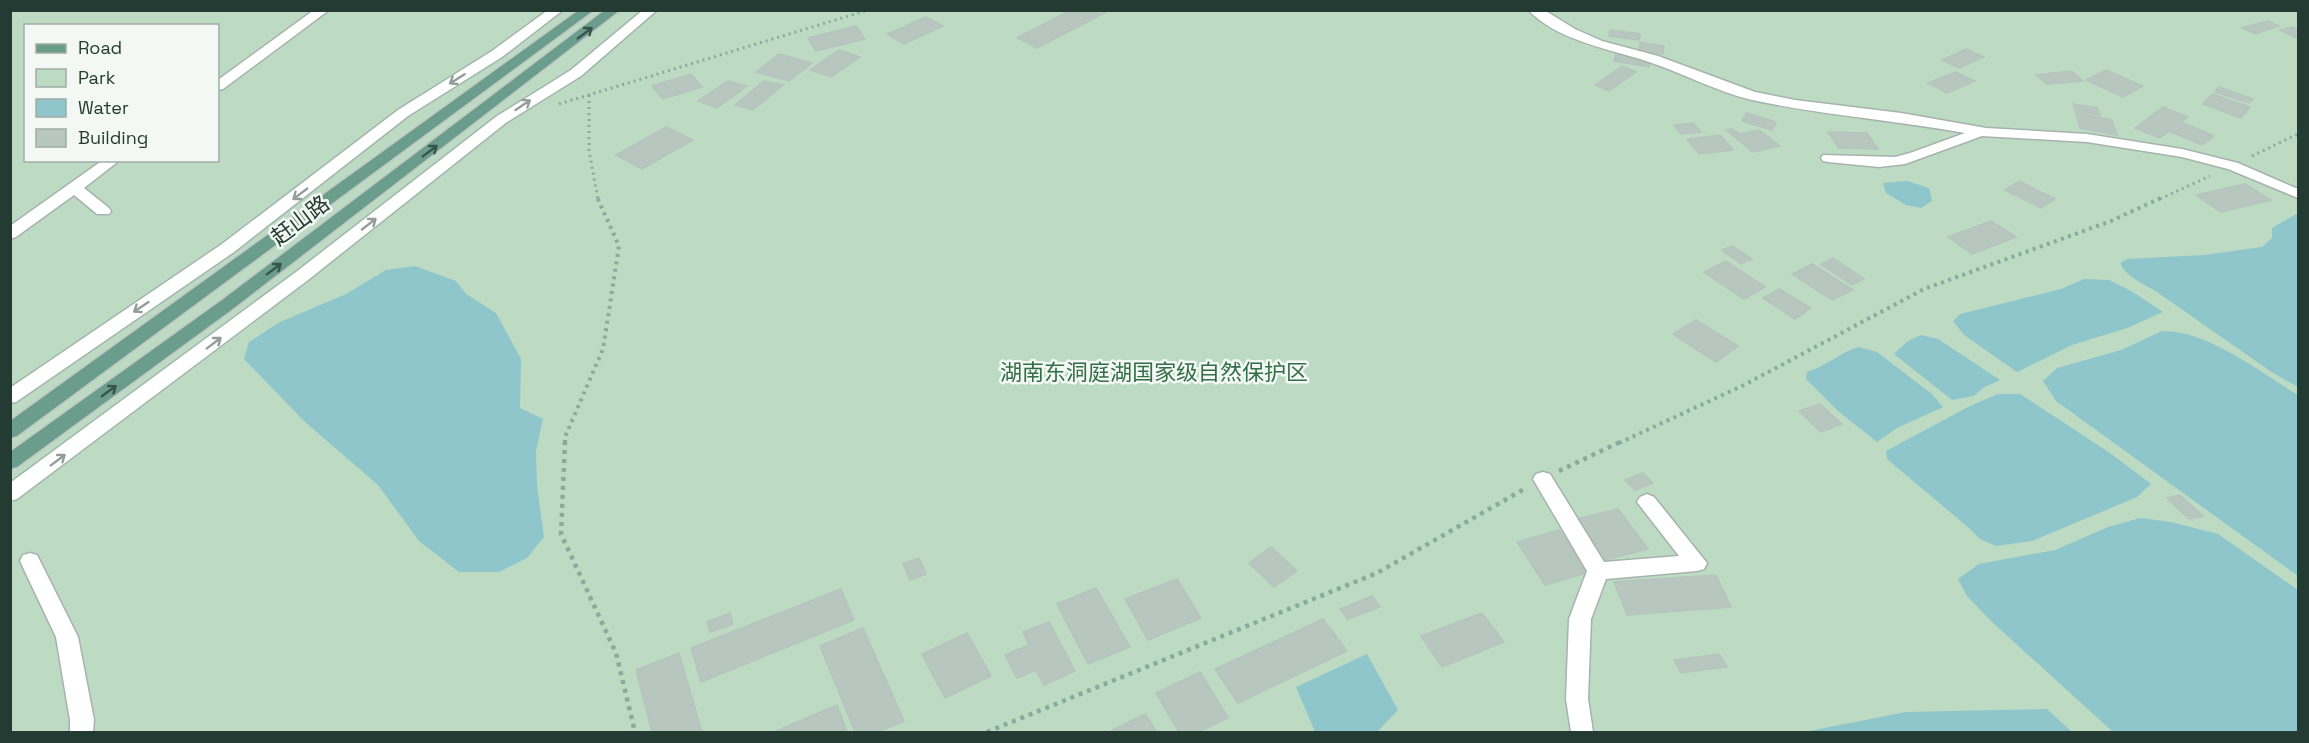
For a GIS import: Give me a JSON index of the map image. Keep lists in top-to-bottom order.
{
  "streets": {
    "main road": ["赶山路"]
  },
  "parks": ["湖南东洞庭湖国家级自然保护区"],
  "legend": [
    "Road",
    "Park",
    "Water",
    "Building"
  ]
}
